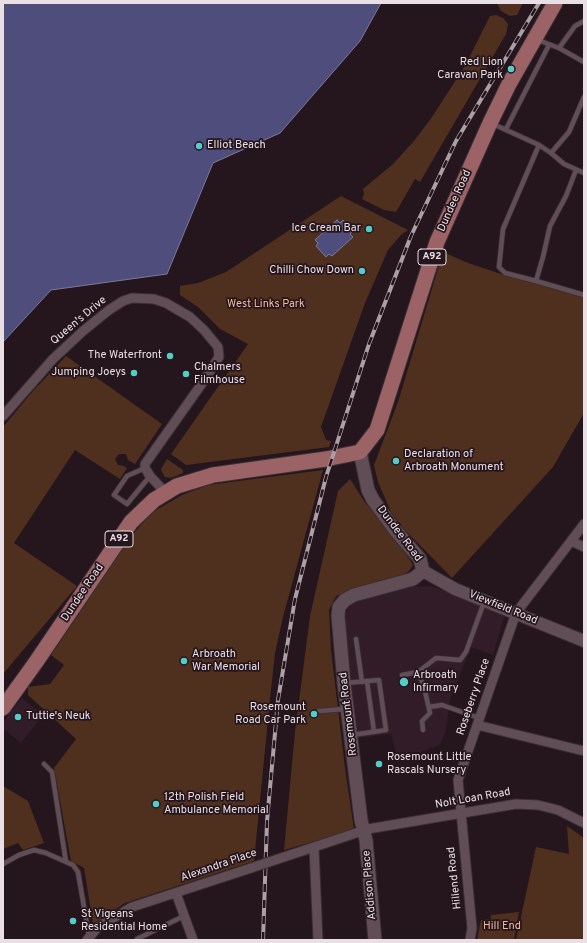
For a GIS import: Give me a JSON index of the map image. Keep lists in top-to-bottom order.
{
  "streets": {
    "main road": [
      "Dundee Road",
      "A92",
      "Rosemount Road",
      "Addison Place"
    ],
    "street": [
      "Queen's Drive",
      "Viewfield Road",
      "Roseberry Place",
      "Nolt Loan Road",
      "Alexandra Place",
      "Hillend Road"
    ]
  },
  "crossings": [
    ["Dundee Road", "Viewfield Road"],
    ["Dundee Road", "Rosemount Road"],
    ["Viewfield Road", "Roseberry Place"],
    ["Viewfield Road", "Rosemount Road"],
    ["Roseberry Place", "Nolt Loan Road"],
    ["Roseberry Place", "Hillend Road"],
    ["Rosemount Road", "Nolt Loan Road"],
    ["Rosemount Road", "Alexandra Place"],
    ["Rosemount Road", "Addison Place"],
    ["Nolt Loan Road", "Alexandra Place"],
    ["Nolt Loan Road", "Hillend Road"],
    ["Nolt Loan Road", "Addison Place"],
    ["Alexandra Place", "Addison Place"]
  ],
  "parks": ["West Links Park", "Hill End"],
  "places": [
    "Red Lion Caravan Park",
    "Elliot Beach",
    "Ice Cream Bar",
    "Chilli Chow Down",
    "The Waterfront",
    "Jumping Joeys",
    "Chalmers Filmhouse",
    "Declaration of Arbroath Monument",
    "Arbroath War Memorial",
    "Arbroath Infirmary",
    "Rosemount Road Car Park",
    "Tuttie's Neuk",
    "Rosemount Little Rascals Nursery",
    "12th Polish Field Ambulance Memorial",
    "St Vigeans Residential Home"
  ]
}
